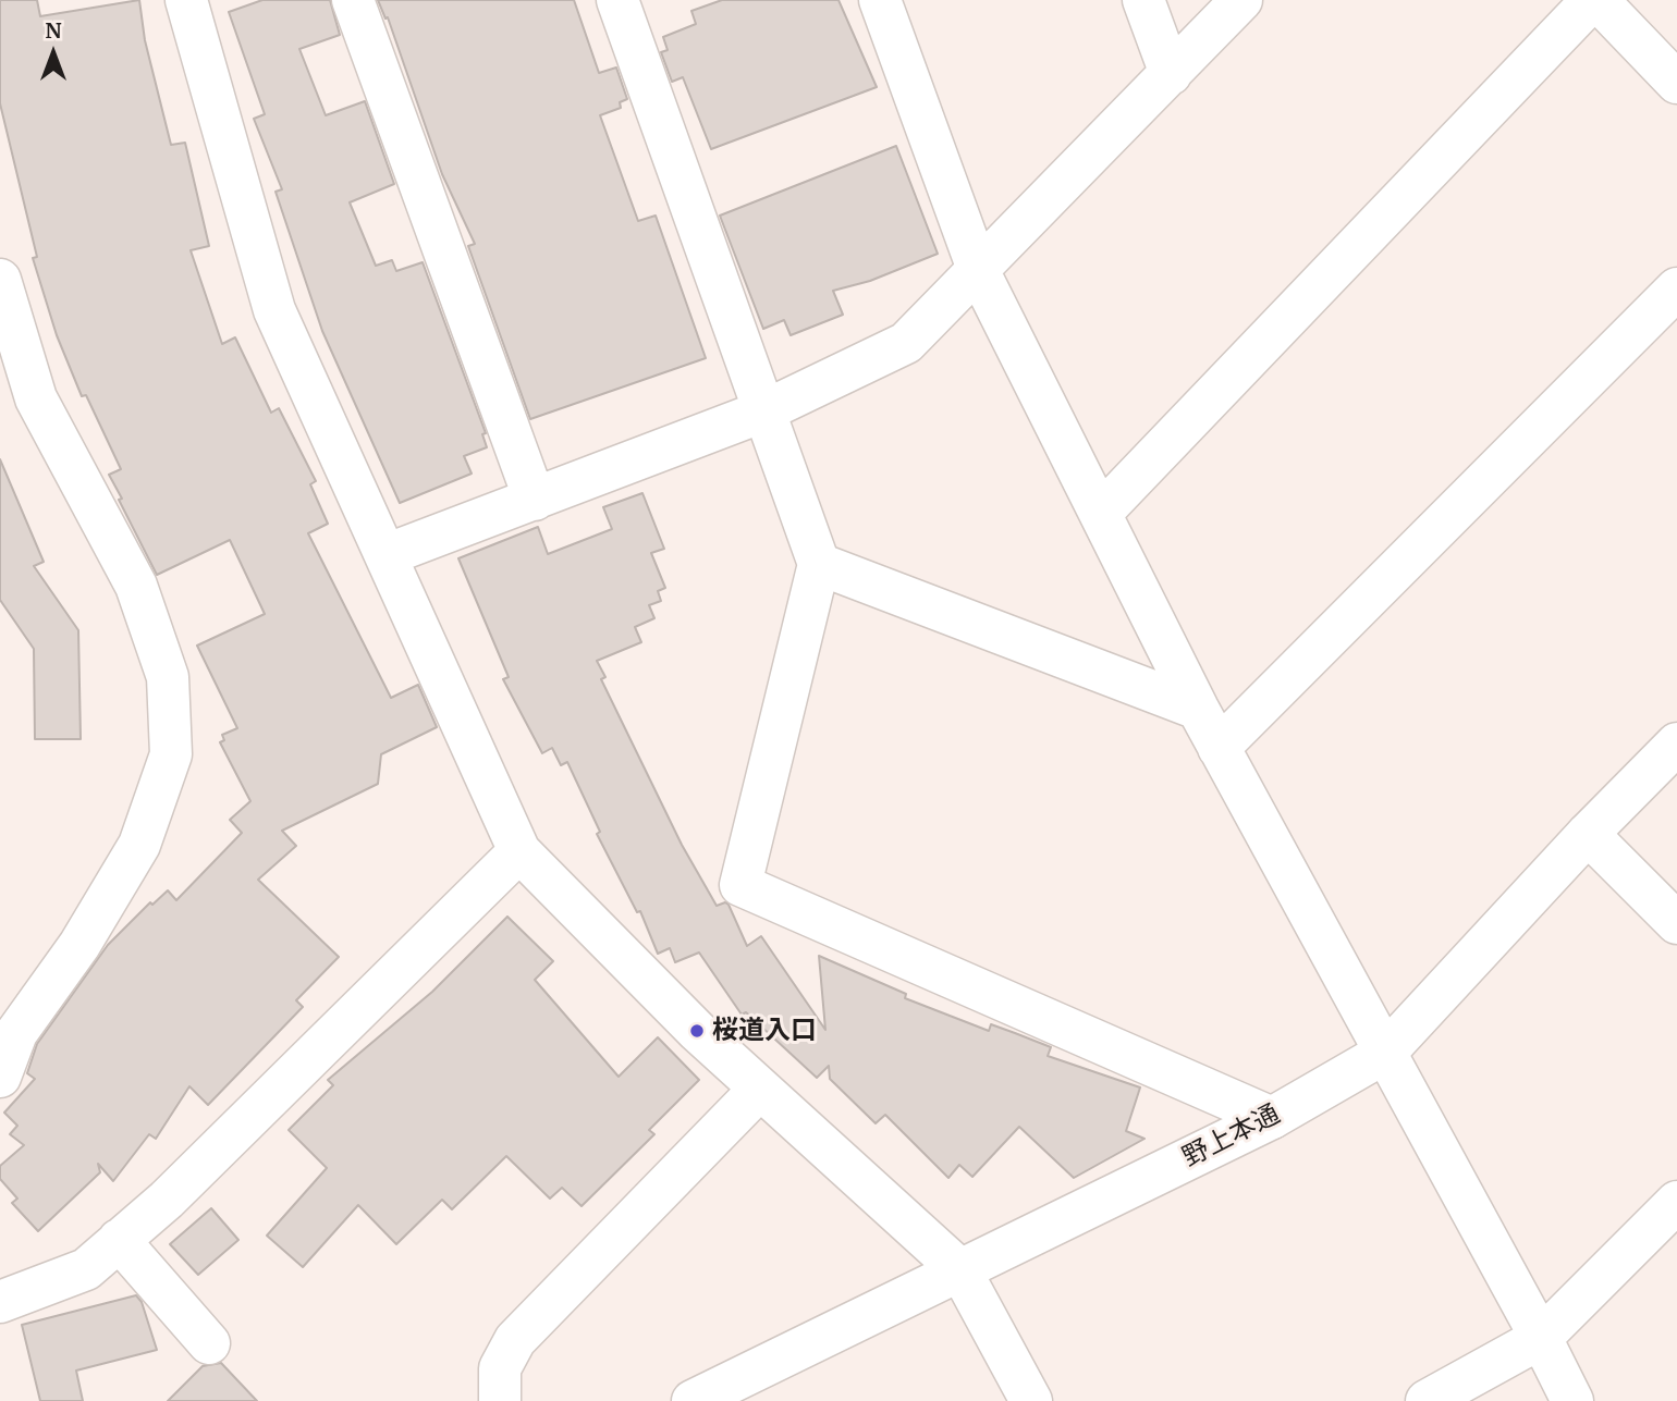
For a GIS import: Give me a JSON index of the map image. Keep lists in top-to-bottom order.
{
  "streets": {
    "street": ["野上本通"]
  },
  "places": ["桜道入口"],
  "north": "top"
}
